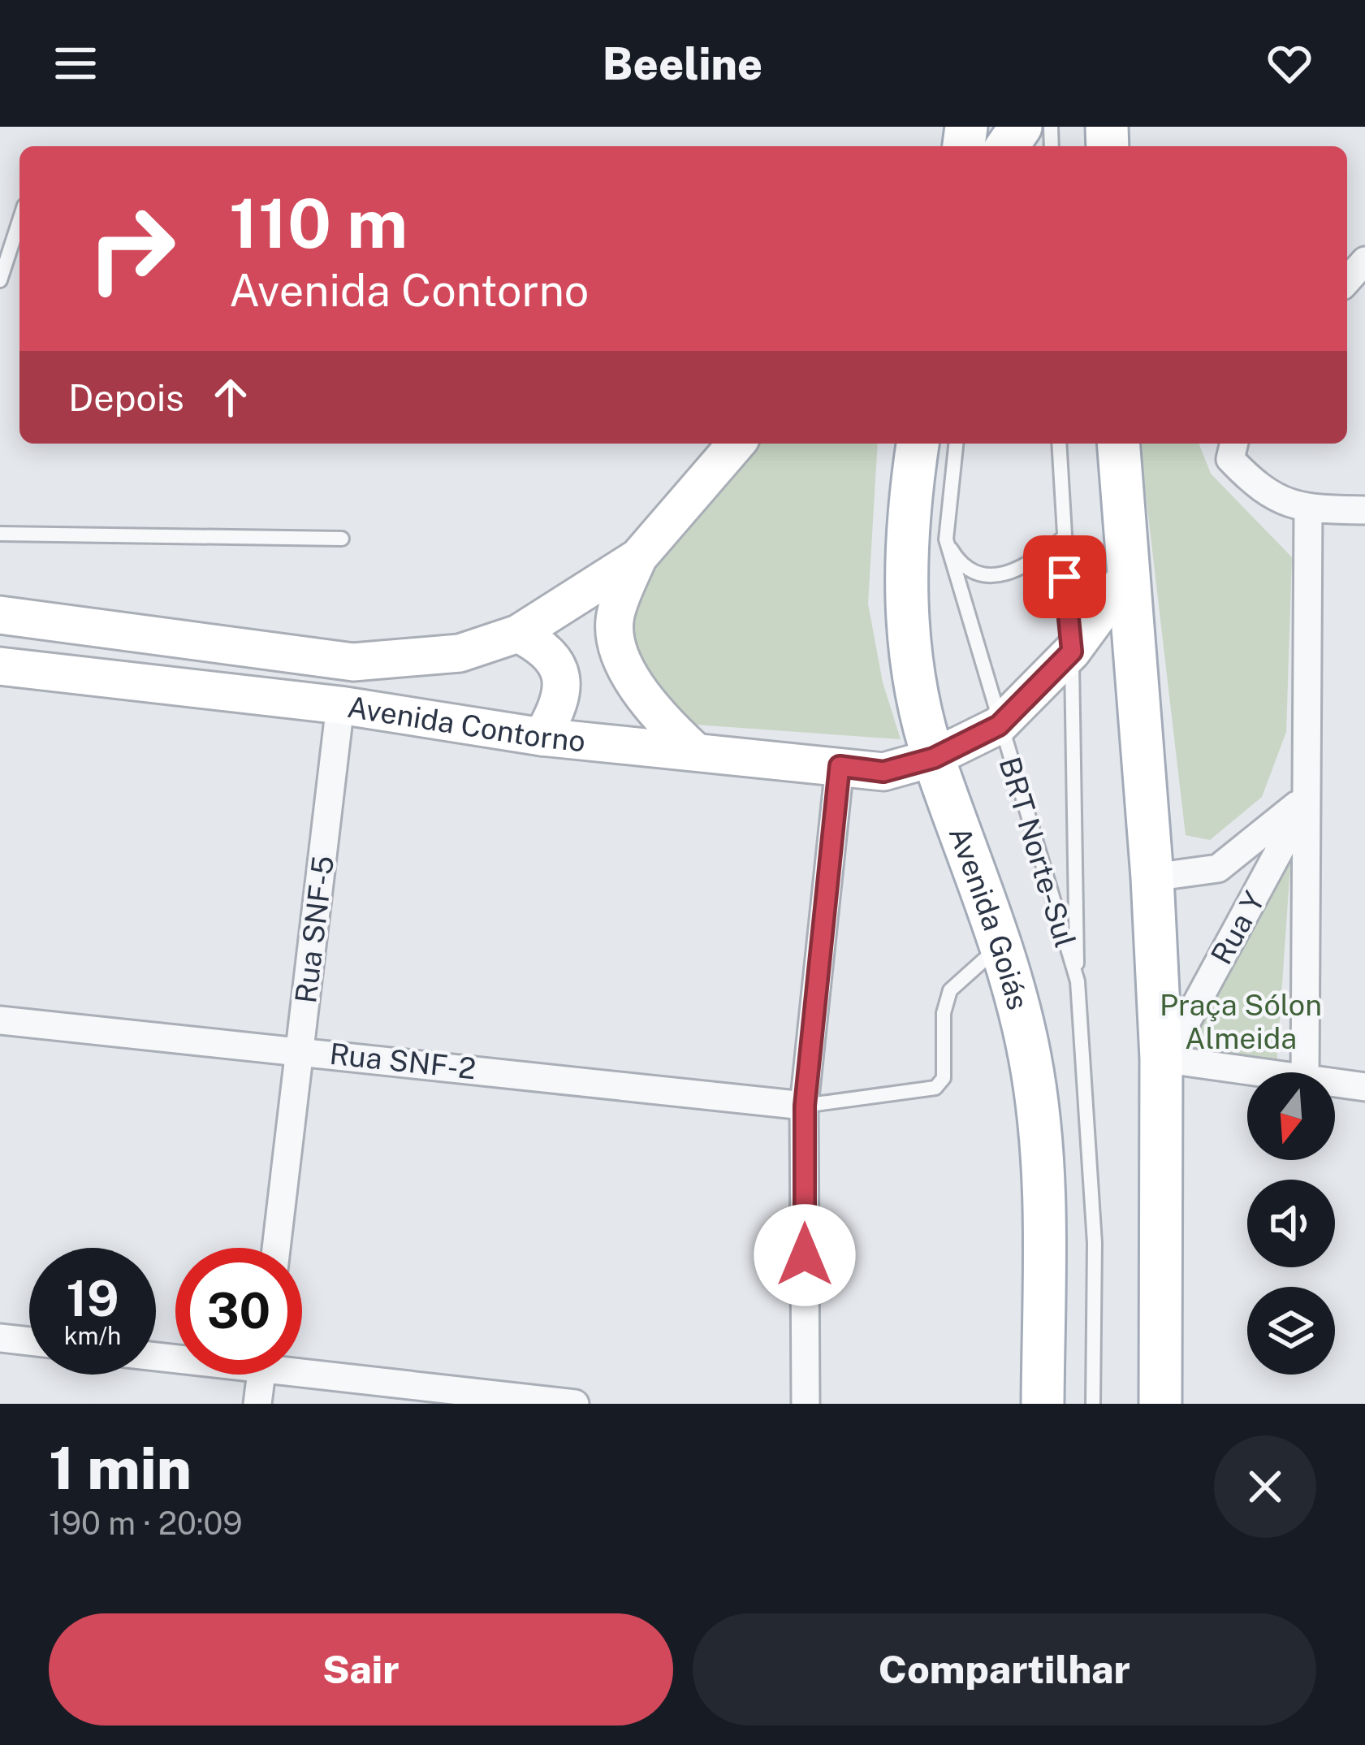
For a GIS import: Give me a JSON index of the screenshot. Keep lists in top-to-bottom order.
{
  "streets": {
    "main road": ["Avenida Contorno", "Avenida Goiás"],
    "street": ["Rua Y", "Rua SNF-5", "Rua SNF-2"],
    "lane": ["BRT Norte-Sul"]
  },
  "crossings": [
    ["Avenida Contorno", "BRT Norte-Sul"],
    ["Avenida Contorno", "Avenida Goiás"],
    ["Avenida Contorno", "Rua SNF-5"],
    ["Rua SNF-5", "Rua SNF-2"]
  ],
  "parks": ["Praça Sólon Almeida"],
  "north": "bottom",
  "page": {
    "header": "Beeline",
    "turn": ["110 m", "Avenida Contorno"],
    "then": "Depois",
    "speed": "19 km/h",
    "limit": "30",
    "heading": ["1 min", "190 m · 20:09"],
    "buttons": ["Sair", "Compartilhar"]
  }
}
